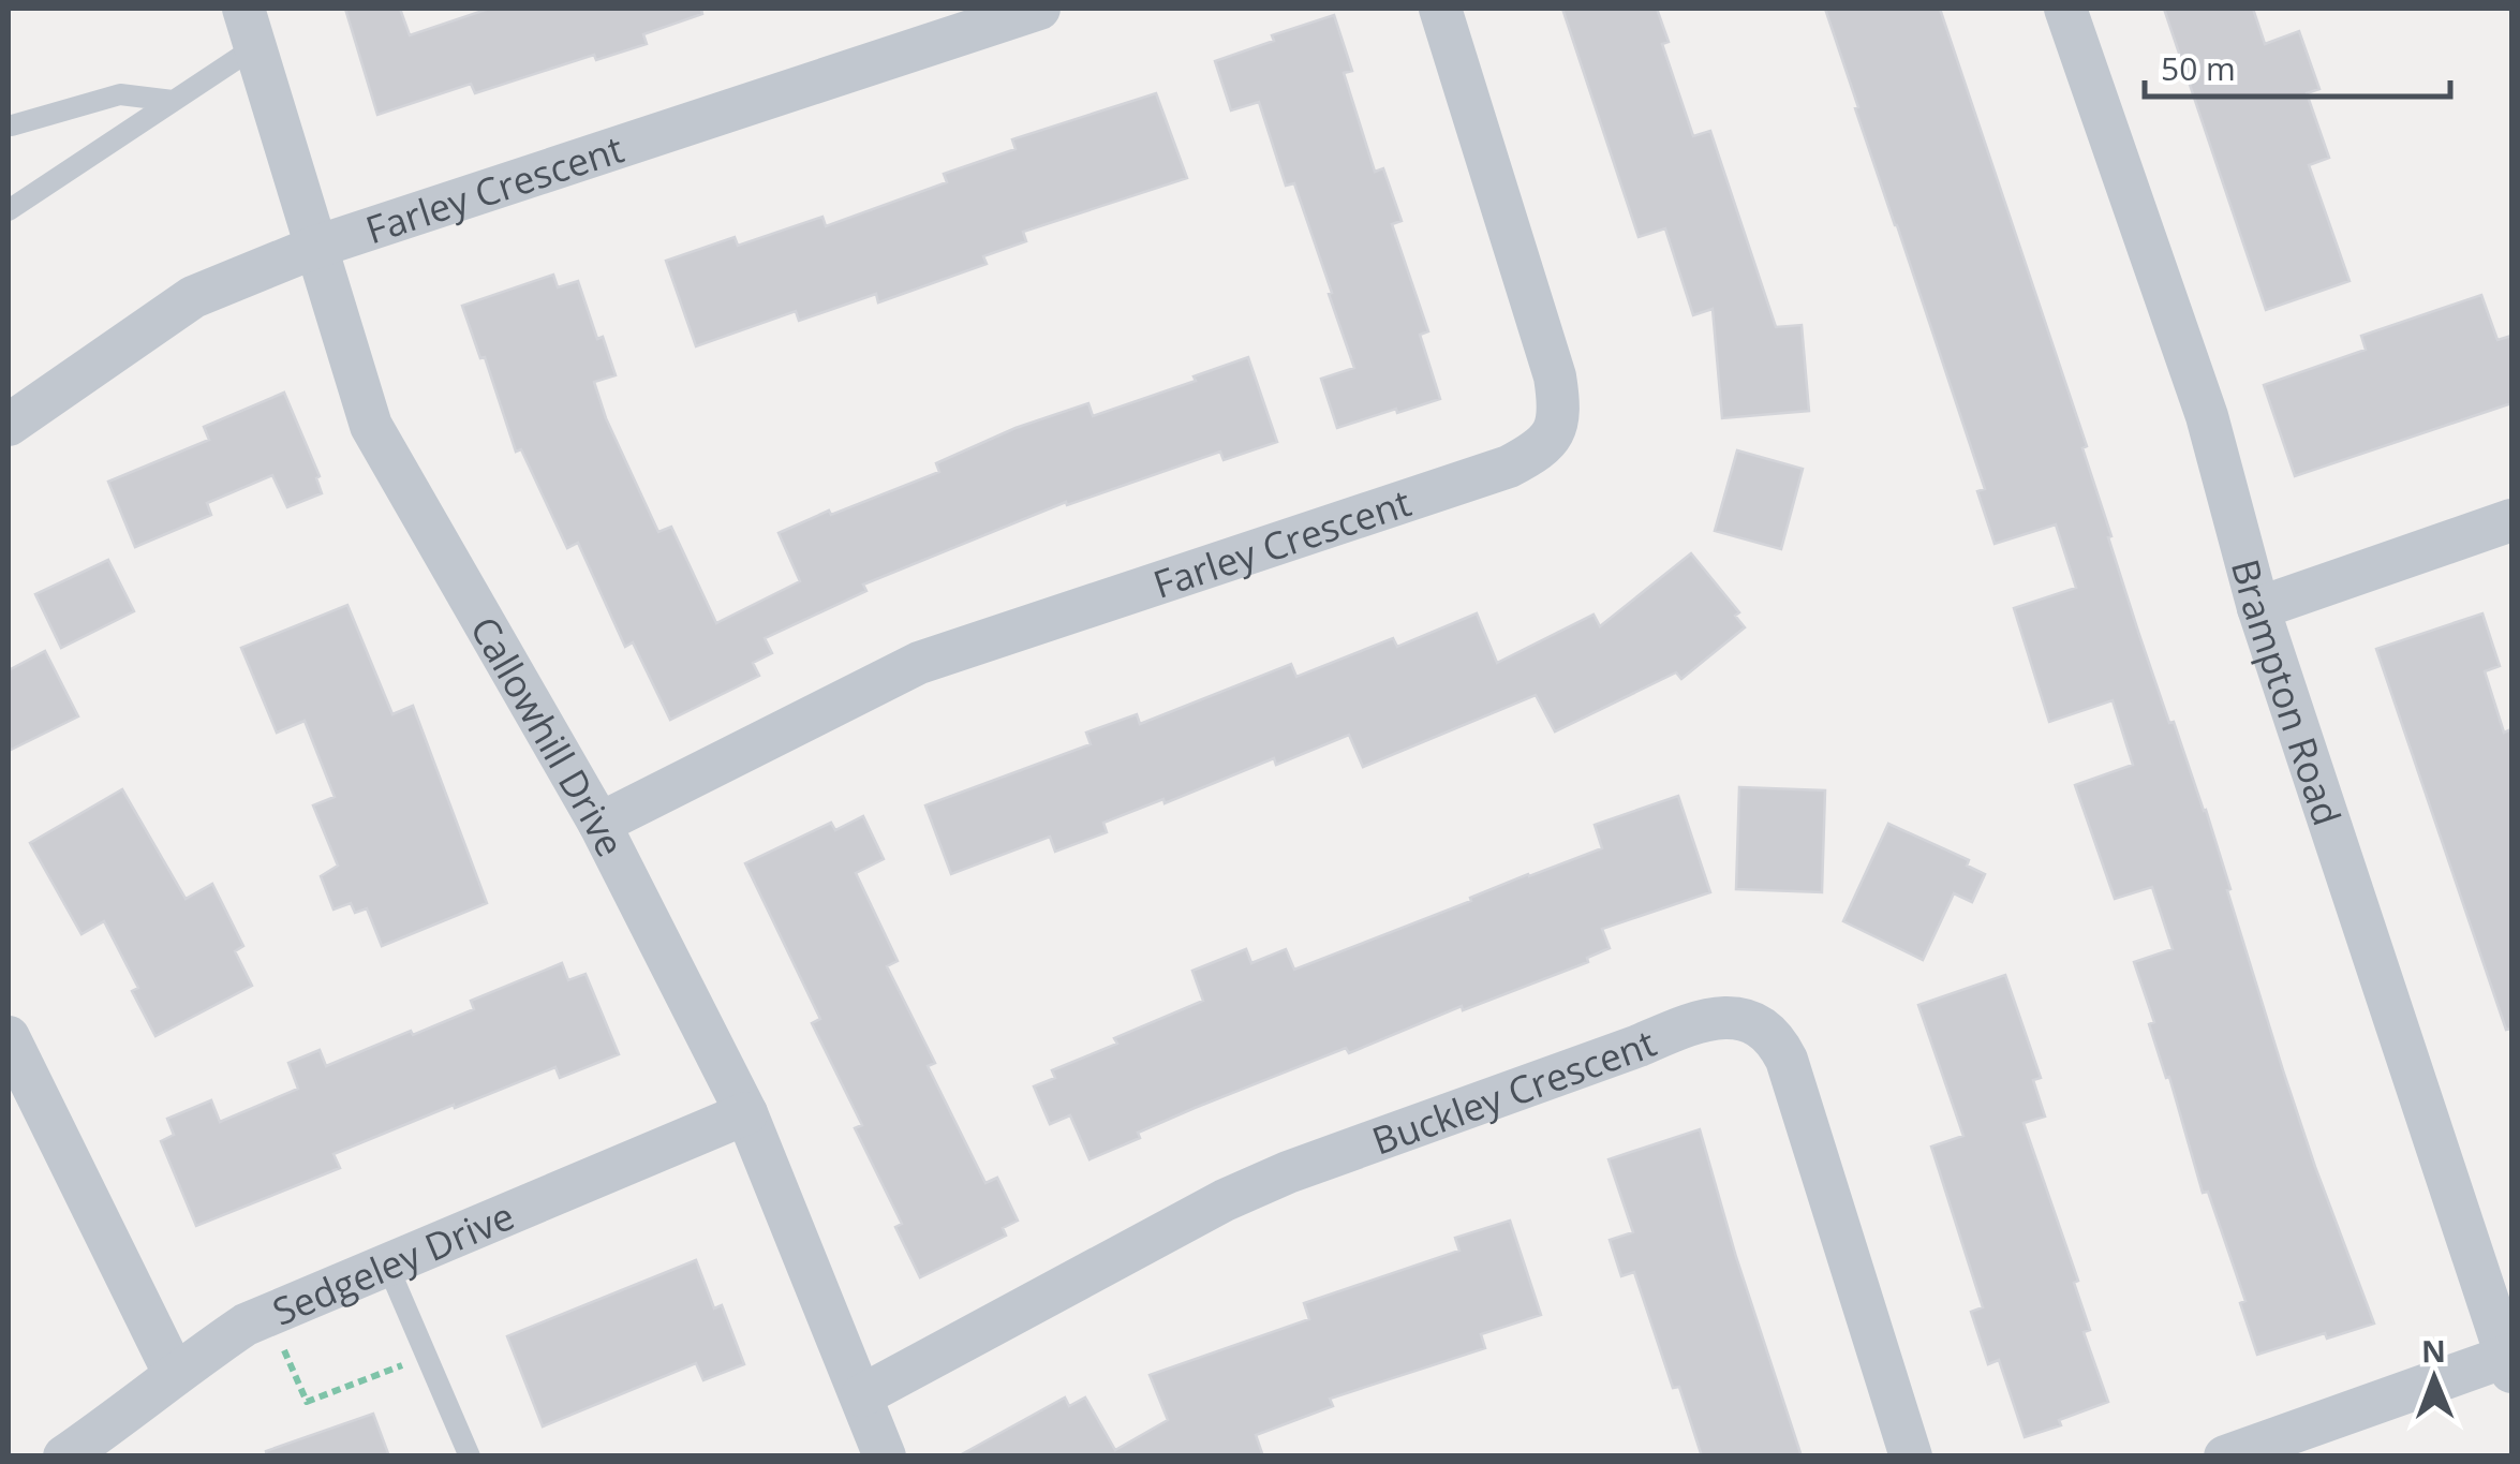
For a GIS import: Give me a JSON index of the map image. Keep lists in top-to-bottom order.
{
  "streets": {
    "street": [
      "Farley Crescent",
      "Brampton Road",
      "Callowhill Drive",
      "Buckley Crescent",
      "Sedgeley Drive"
    ]
  },
  "crossings": [
    ["Farley Crescent", "Callowhill Drive"],
    ["Callowhill Drive", "Buckley Crescent"],
    ["Callowhill Drive", "Sedgeley Drive"]
  ],
  "scale_bar": "50 m",
  "north": "top"
}
